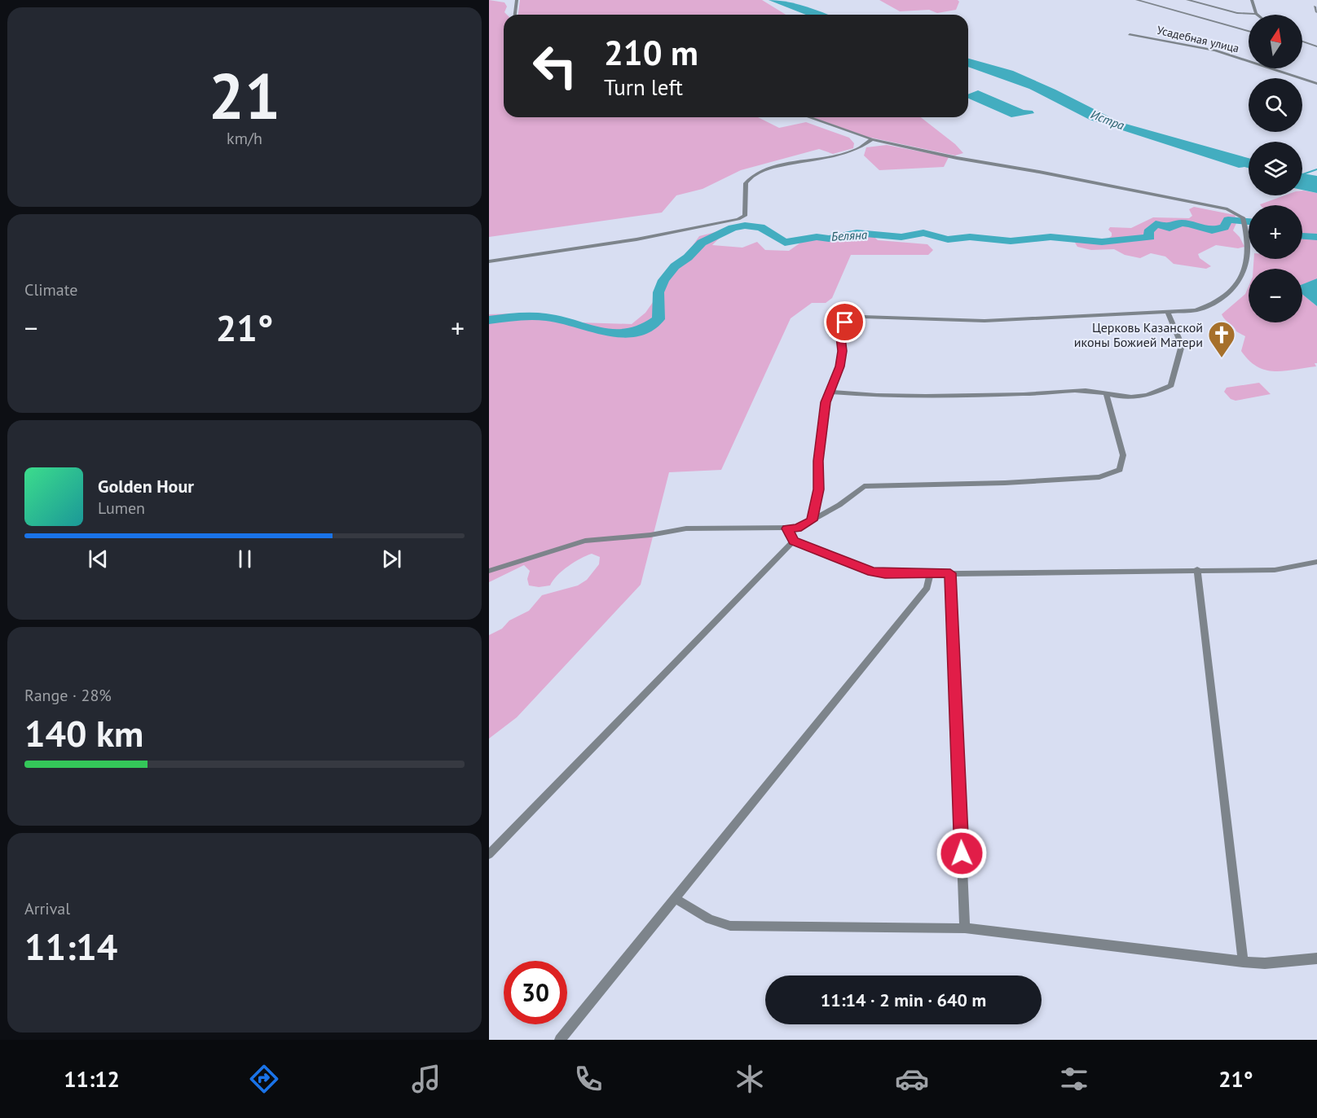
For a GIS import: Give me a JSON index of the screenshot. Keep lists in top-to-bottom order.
{
  "streets": {
    "street": ["Усадебная улица"]
  },
  "water": ["Истра", "Беляна"],
  "places": {
    "church": ["Церковь Казанской иконы Божией Матери"]
  },
  "north": "top",
  "page": {
    "tile": [
      ["21", "km/h"],
      "Climate",
      ["Range · 28%", "140 km"],
      ["Arrival", "11:14"]
    ],
    "map_buttons": ["+", "−"],
    "turn": ["210 m", "Turn left"],
    "heat": ["−", "21°", "+"],
    "song": ["Golden Hour", "Lumen"],
    "limit": "30",
    "trip": "11:14 · 2 min · 640 m",
    "tabs": ["11:12", "21°"]
  }
}
